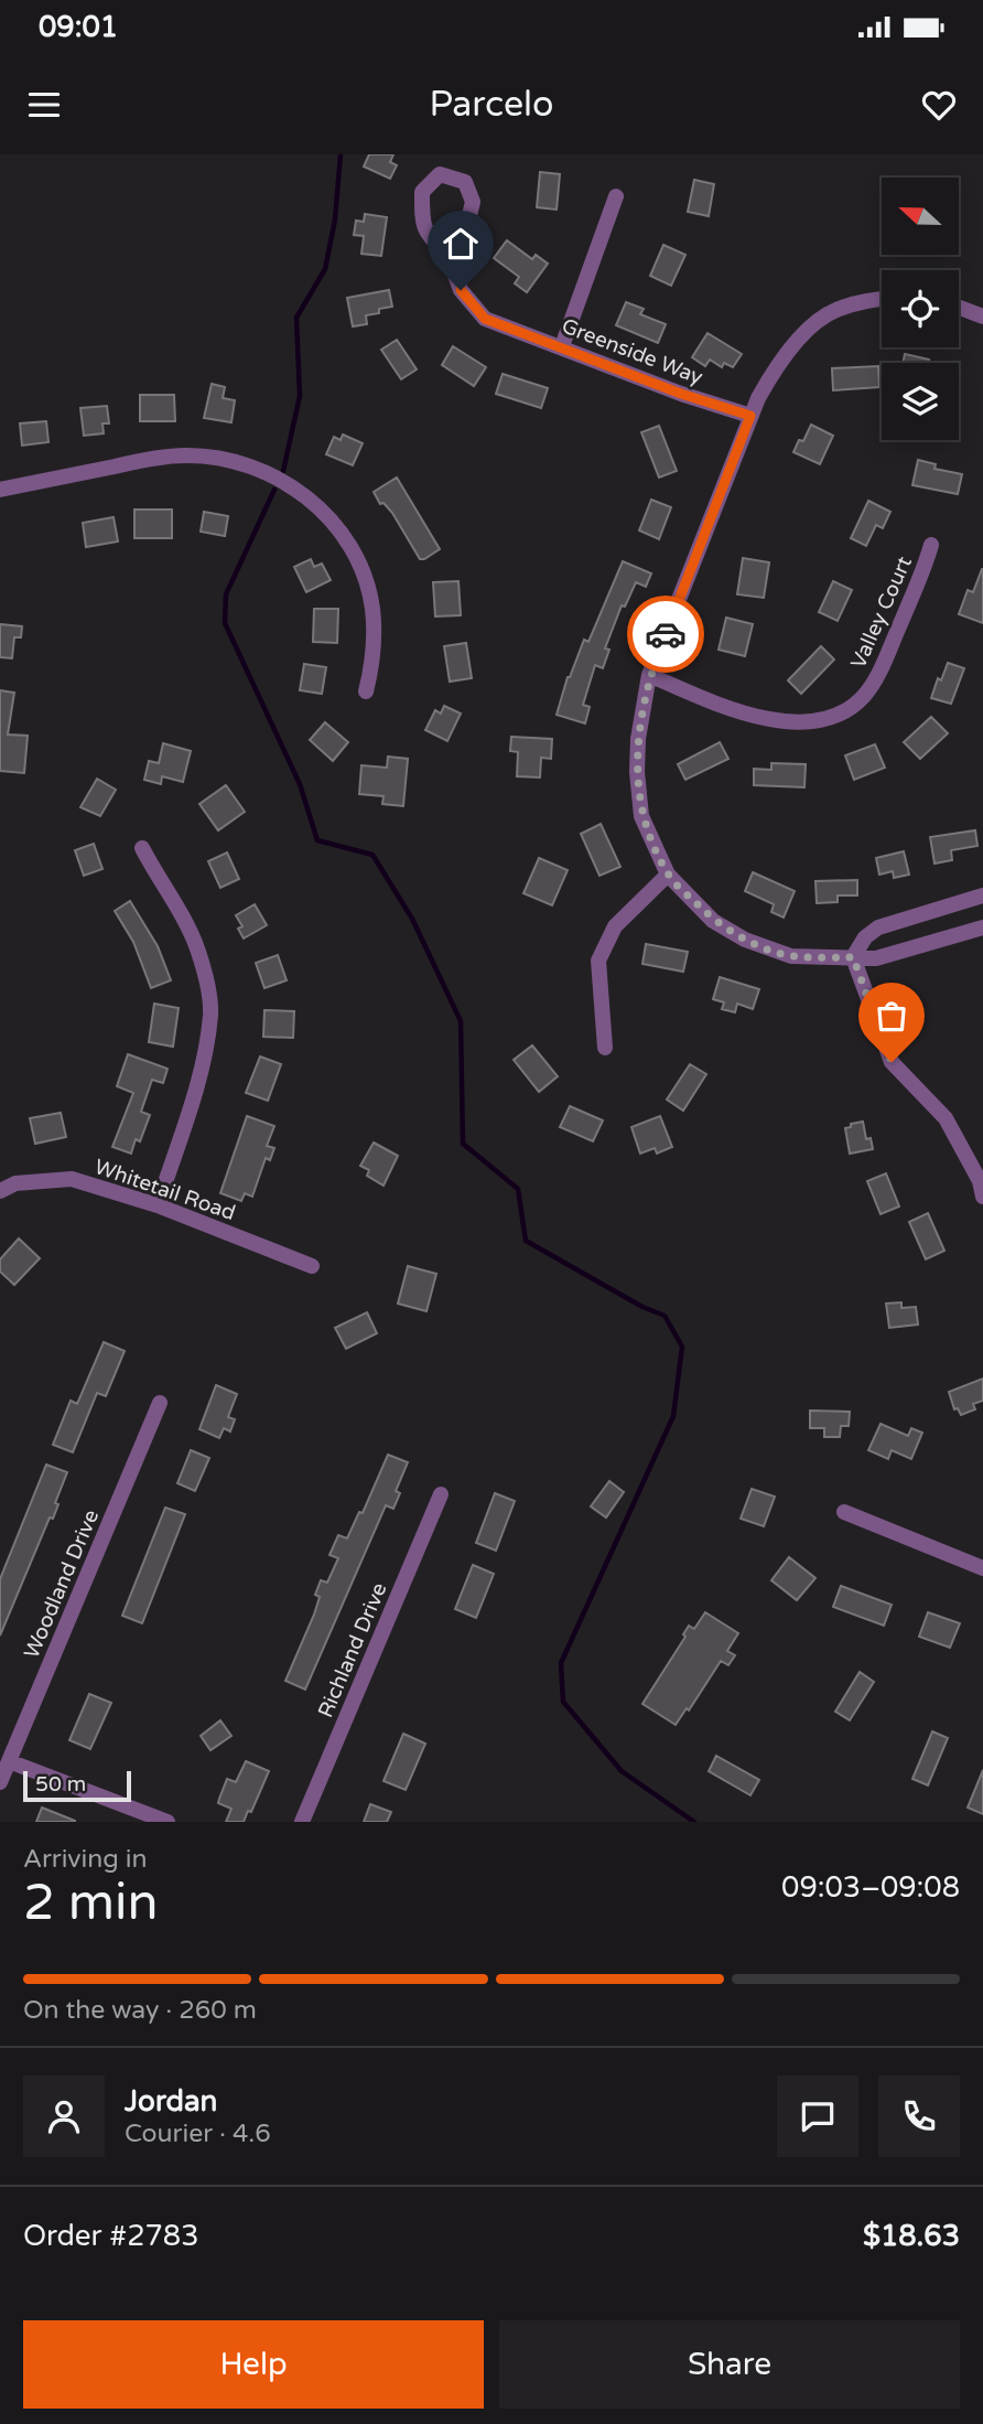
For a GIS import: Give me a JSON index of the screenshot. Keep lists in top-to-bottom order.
{
  "streets": {
    "street": [
      "Greenside Way",
      "Valley Court",
      "Whitetail Road",
      "Woodland Drive",
      "Richland Drive"
    ]
  },
  "scale_bar": "50 m",
  "north": "left",
  "page": {
    "status": "09:01",
    "header": "Parcelo",
    "scale": "50 m",
    "heading": ["2 min", "Arriving in", "09:03–09:08"],
    "panel": [
      "Jordan",
      "Courier · 4.6",
      "Order #2783",
      "$18.63"
    ],
    "bar": "On the way · 260 m",
    "buttons": ["Help", "Share"]
  }
}
